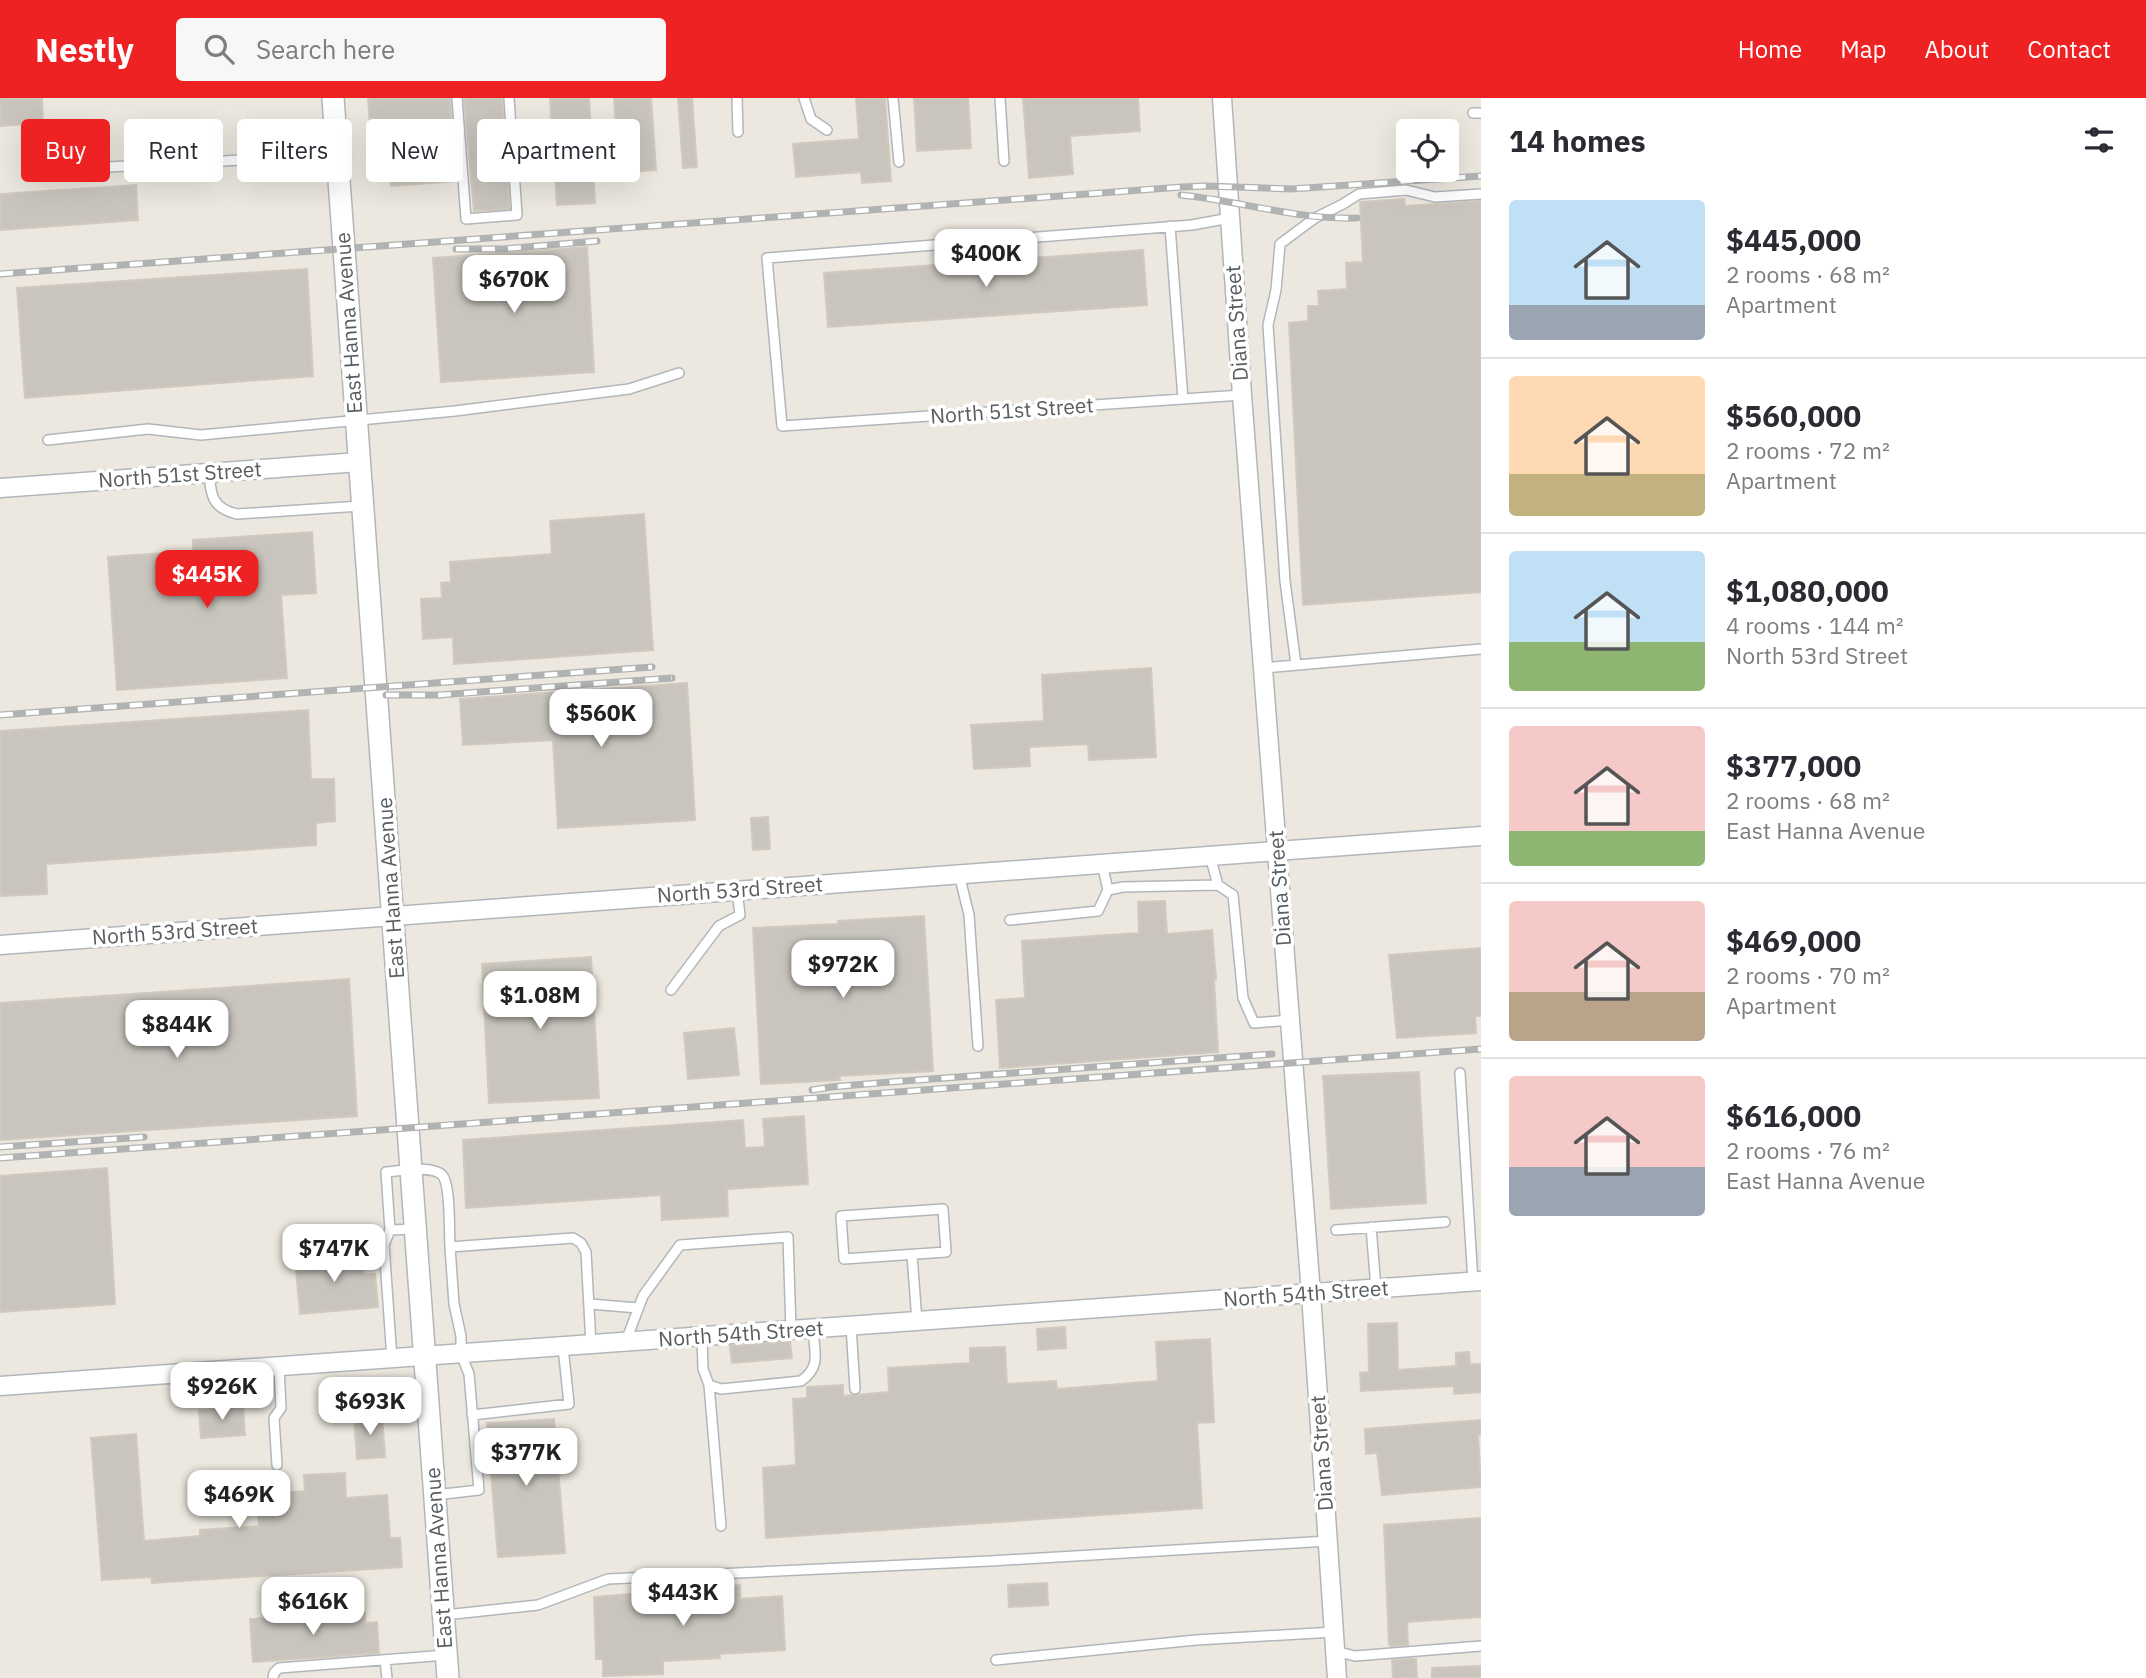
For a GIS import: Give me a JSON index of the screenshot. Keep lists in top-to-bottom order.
{
  "streets": {
    "street": [
      "East Hanna Avenue",
      "Diana Street",
      "North 51st Street",
      "North 53rd Street",
      "North 54th Street"
    ]
  },
  "crossings": [
    ["East Hanna Avenue", "North 51st Street"],
    ["East Hanna Avenue", "North 53rd Street"],
    ["East Hanna Avenue", "North 54th Street"],
    ["Diana Street", "North 51st Street"],
    ["Diana Street", "North 53rd Street"],
    ["Diana Street", "North 54th Street"]
  ],
  "page": {
    "header": "Nestly",
    "search": "Search here",
    "nav": [
      "Home",
      "Map",
      "About",
      "Contact"
    ],
    "heading": "14 homes",
    "chip": [
      "Buy",
      "Rent",
      "Filters",
      "New",
      "Apartment"
    ],
    "list": [
      {
        "name": "$445,000",
        "note": "2 rooms · 68 m² · Apartment"
      },
      {
        "name": "$560,000",
        "note": "2 rooms · 72 m² · Apartment"
      },
      {
        "name": "$1,080,000",
        "note": "4 rooms · 144 m² · North 53rd Street"
      },
      {
        "name": "$377,000",
        "note": "2 rooms · 68 m² · East Hanna Avenue"
      },
      {
        "name": "$469,000",
        "note": "2 rooms · 70 m² · Apartment"
      },
      {
        "name": "$616,000",
        "note": "2 rooms · 76 m² · East Hanna Avenue"
      }
    ],
    "price": [
      "$400K",
      "$670K",
      "$445K",
      "$560K",
      "$972K",
      "$1.08M",
      "$844K",
      "$747K",
      "$926K",
      "$693K",
      "$377K",
      "$469K",
      "$443K",
      "$616K"
    ]
  }
}
